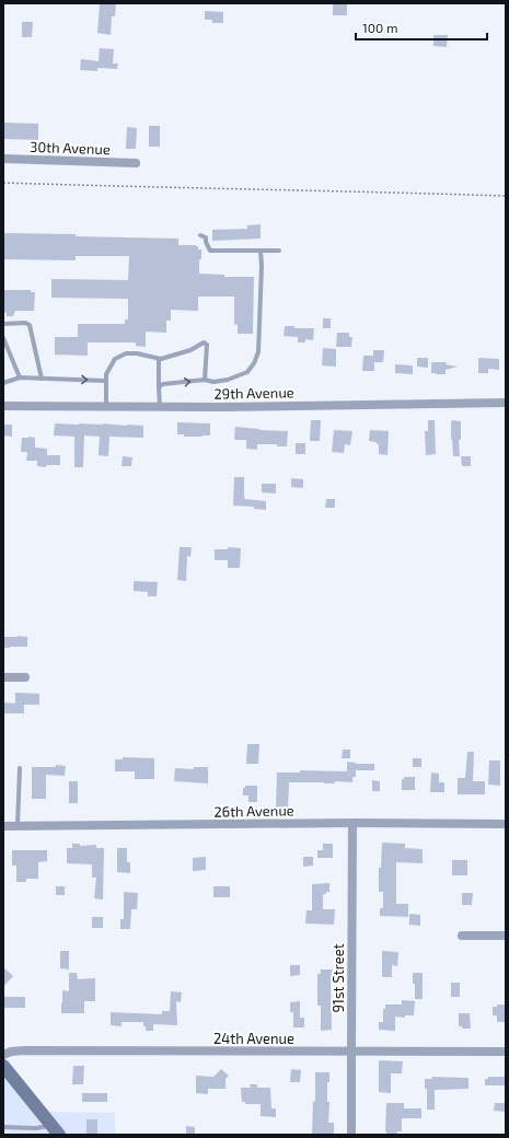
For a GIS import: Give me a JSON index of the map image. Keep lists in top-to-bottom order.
{
  "streets": {
    "street": [
      "30th Avenue",
      "29th Avenue",
      "26th Avenue",
      "91st Street",
      "24th Avenue"
    ]
  },
  "crossings": [
    ["26th Avenue", "91st Street"],
    ["91st Street", "24th Avenue"]
  ],
  "scale_bar": "100 m"
}
